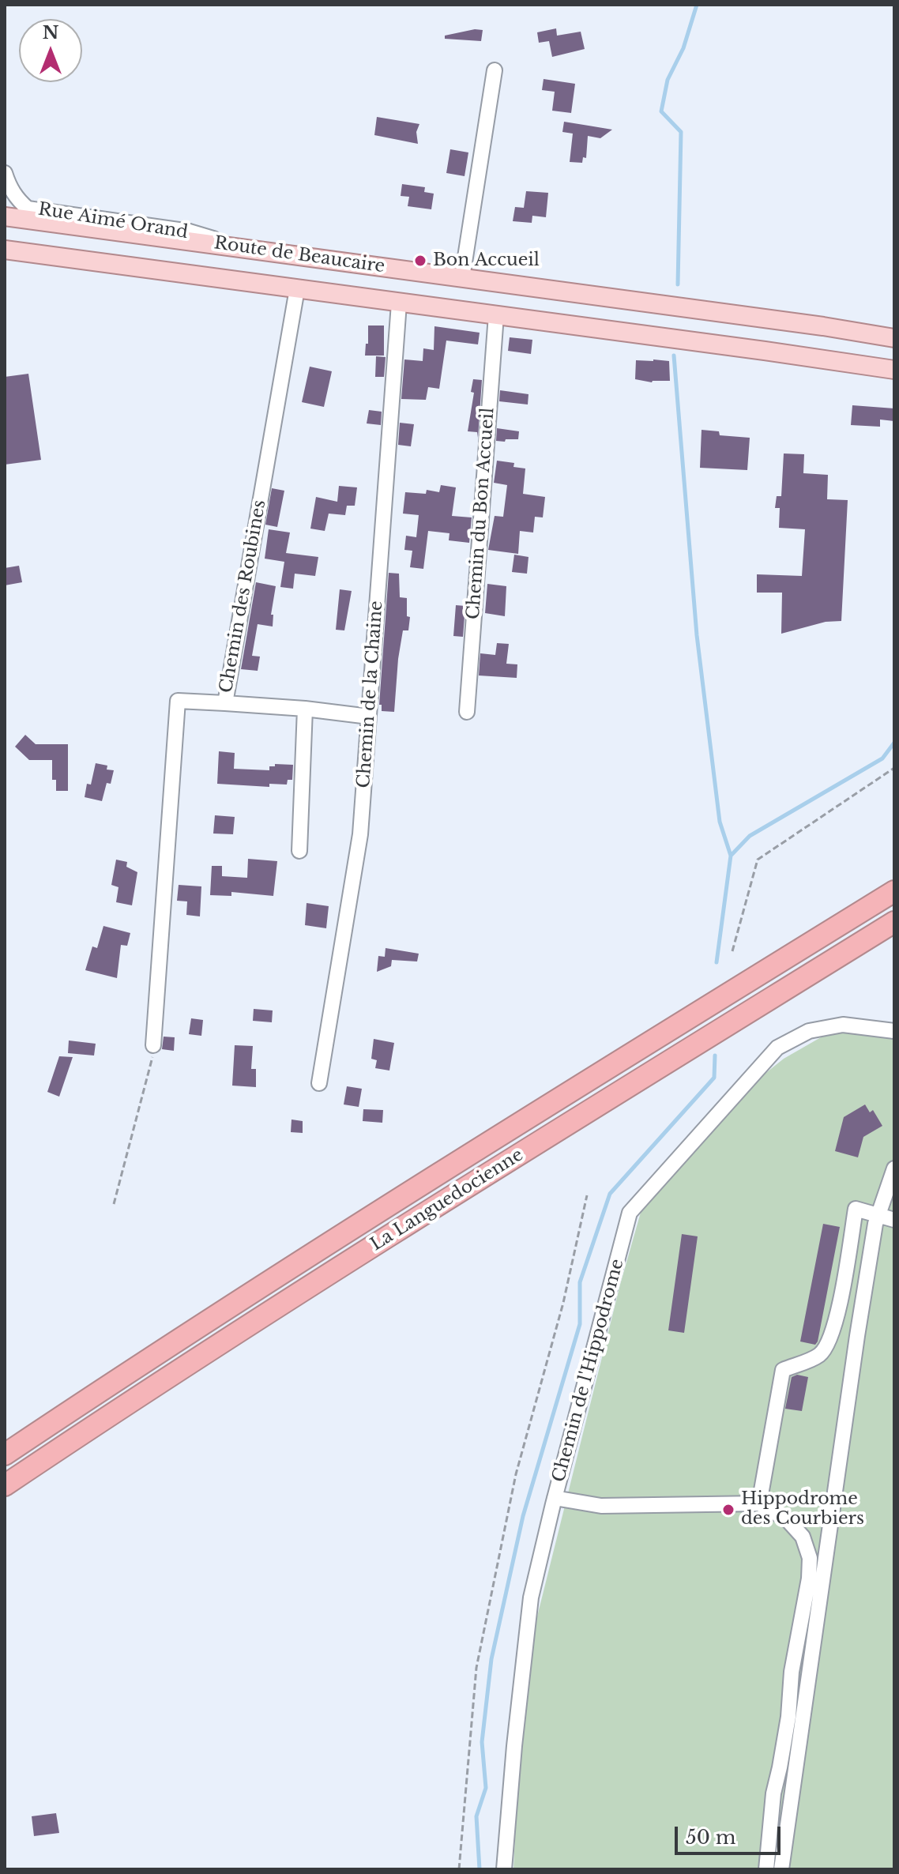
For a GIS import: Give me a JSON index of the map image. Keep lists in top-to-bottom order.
{
  "streets": {
    "highway": ["La Languedocienne"],
    "main road": ["Route de Beaucaire"],
    "street": [
      "Rue Aimé Orand",
      "Chemin du Bon Accueil",
      "Chemin des Roubines",
      "Chemin de la Chaine",
      "Chemin de l'Hippodrome"
    ]
  },
  "crossings": [
    ["Rue Aimé Orand", "Route de Beaucaire"],
    ["Route de Beaucaire", "Chemin du Bon Accueil"],
    ["Route de Beaucaire", "Chemin des Roubines"],
    ["Route de Beaucaire", "Chemin de la Chaine"]
  ],
  "places": ["Bon Accueil", "Hippodrome des Courbiers"],
  "scale_bar": "50 m",
  "north": "top"
}
